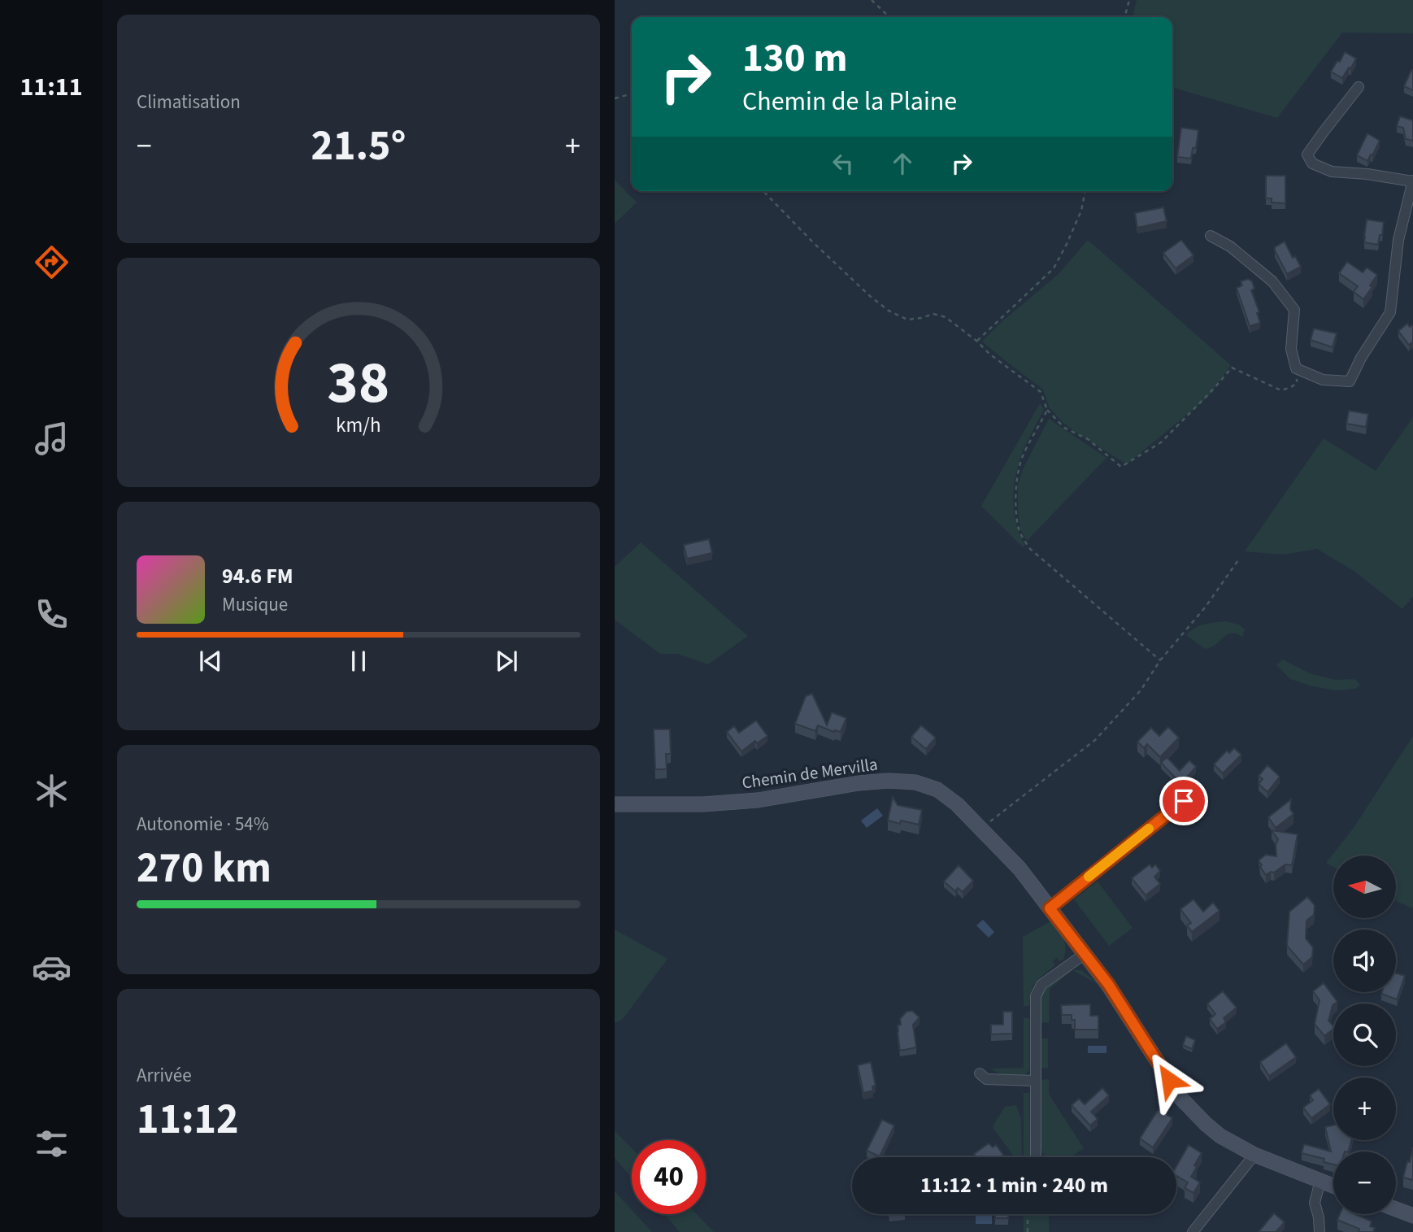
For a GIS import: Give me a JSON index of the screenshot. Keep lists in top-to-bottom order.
{
  "streets": {
    "street": ["Chemin de Mervilla"]
  },
  "north": "left",
  "page": {
    "tabs": "11:11",
    "tile": [
      "Climatisation",
      ["Autonomie · 54%", "270 km"],
      ["Arrivée", "11:12"]
    ],
    "turn": ["130 m", "Chemin de la Plaine"],
    "heat": ["−", "21.5°", "+"],
    "song": ["94.6 FM", "Musique"],
    "map_buttons": ["+", "−"],
    "limit": "40",
    "trip": "11:12 · 1 min · 240 m",
    "gauge": ["38", "km/h"]
  }
}
